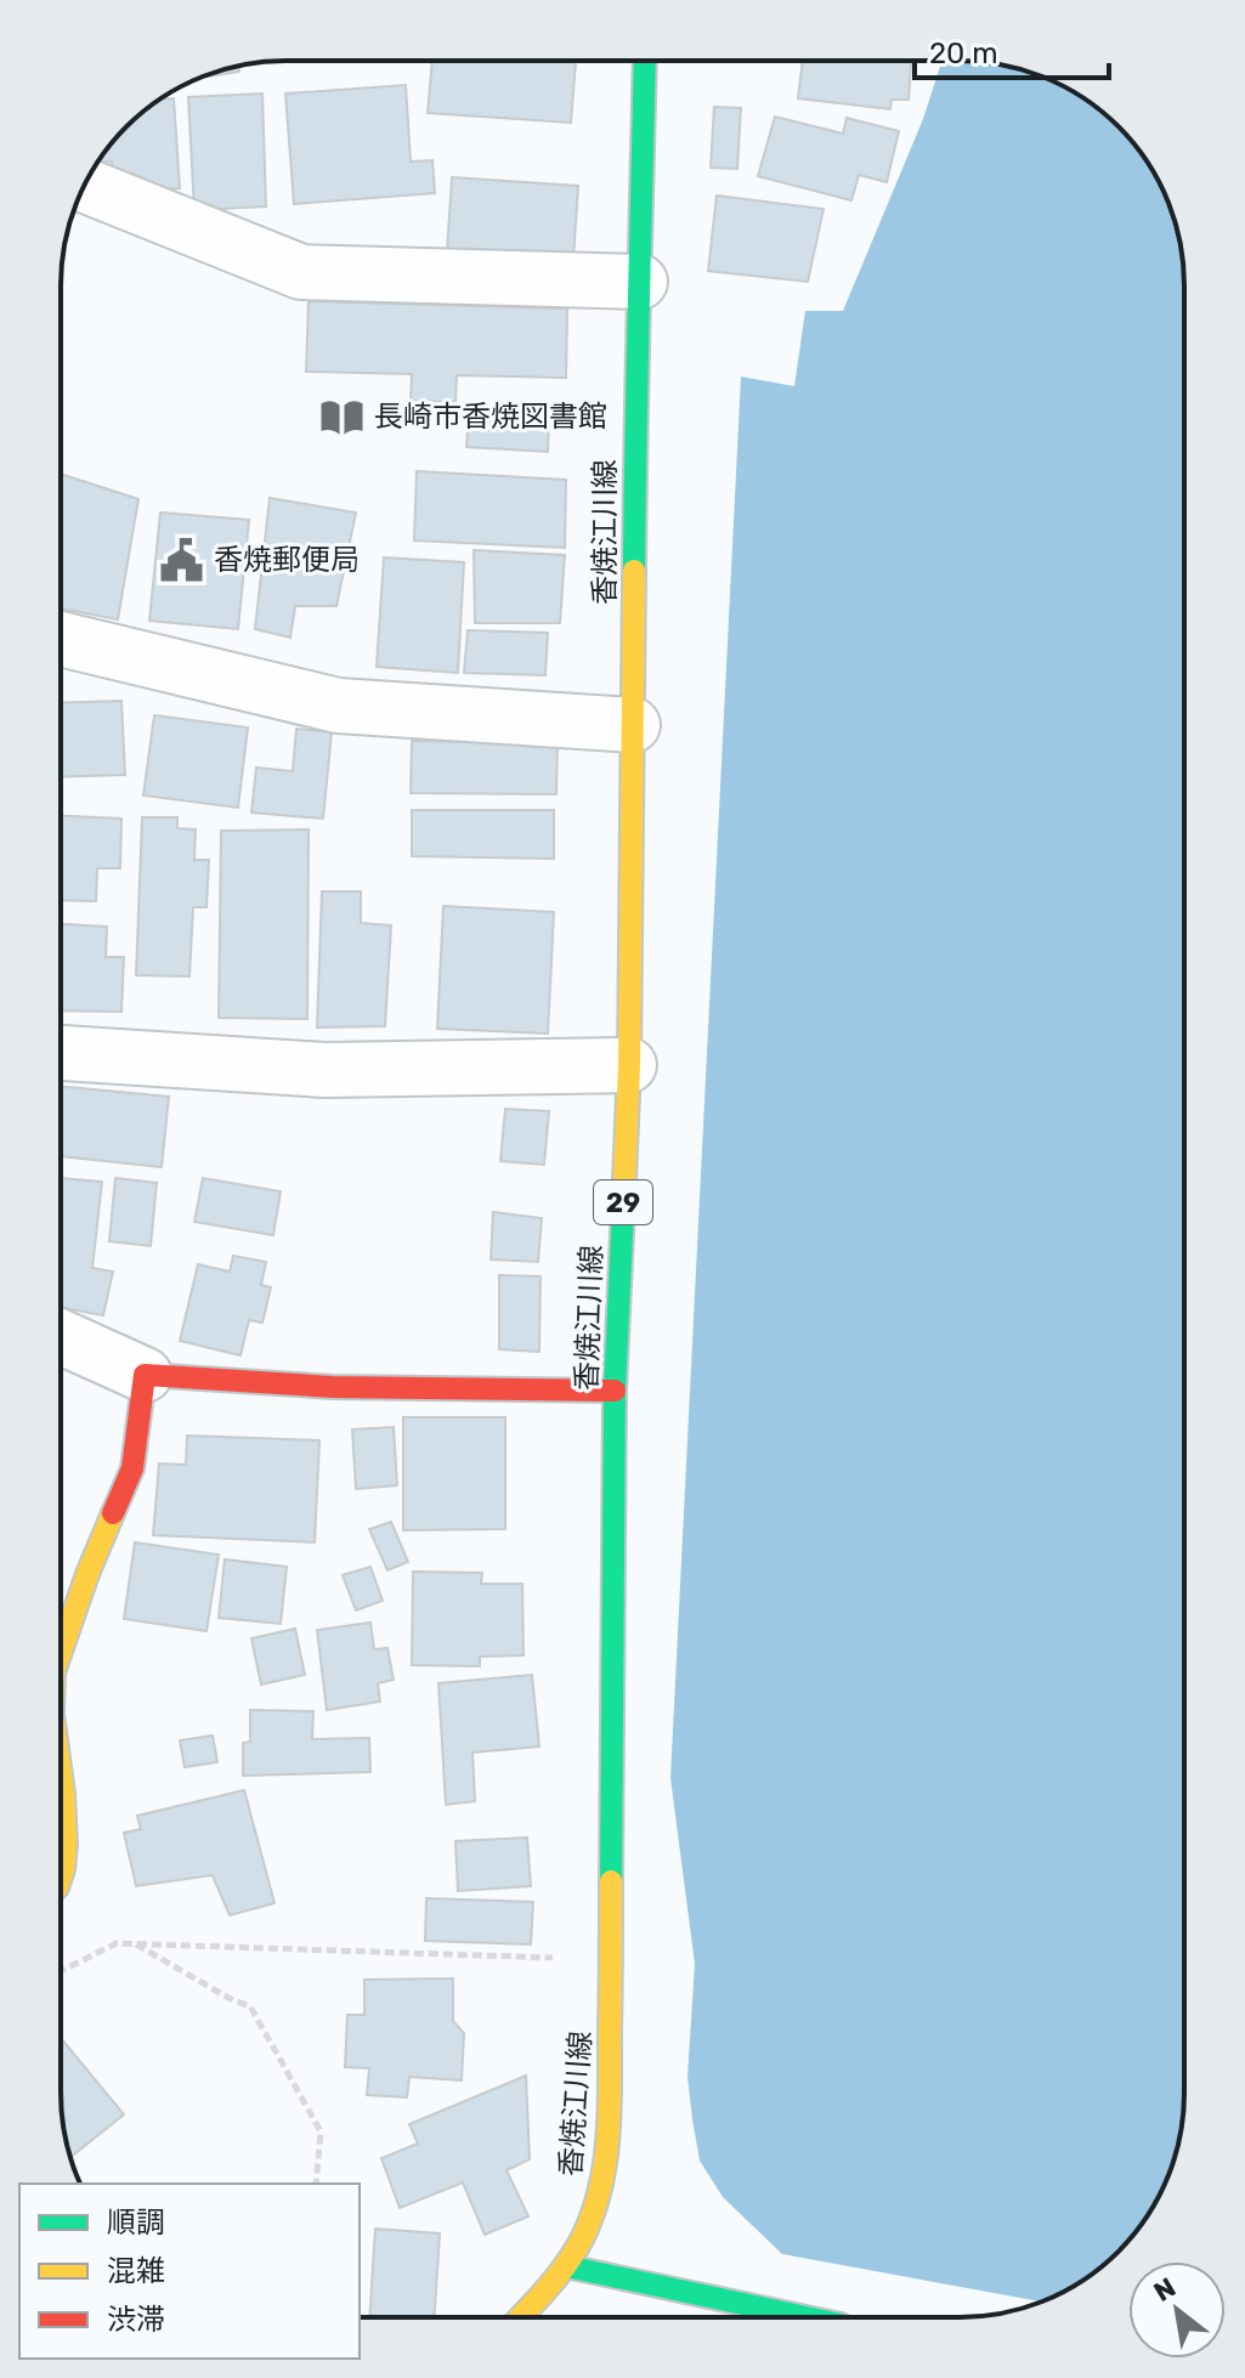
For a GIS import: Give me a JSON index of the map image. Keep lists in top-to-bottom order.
{
  "streets": {
    "main road": ["香焼江川線", "29"]
  },
  "places": {
    "library": ["長崎市香焼図書館"],
    "public building": ["香焼郵便局"]
  },
  "legend": ["順調", "混雑", "渋滞"],
  "scale_bar": "20 m",
  "north": "top left"
}
